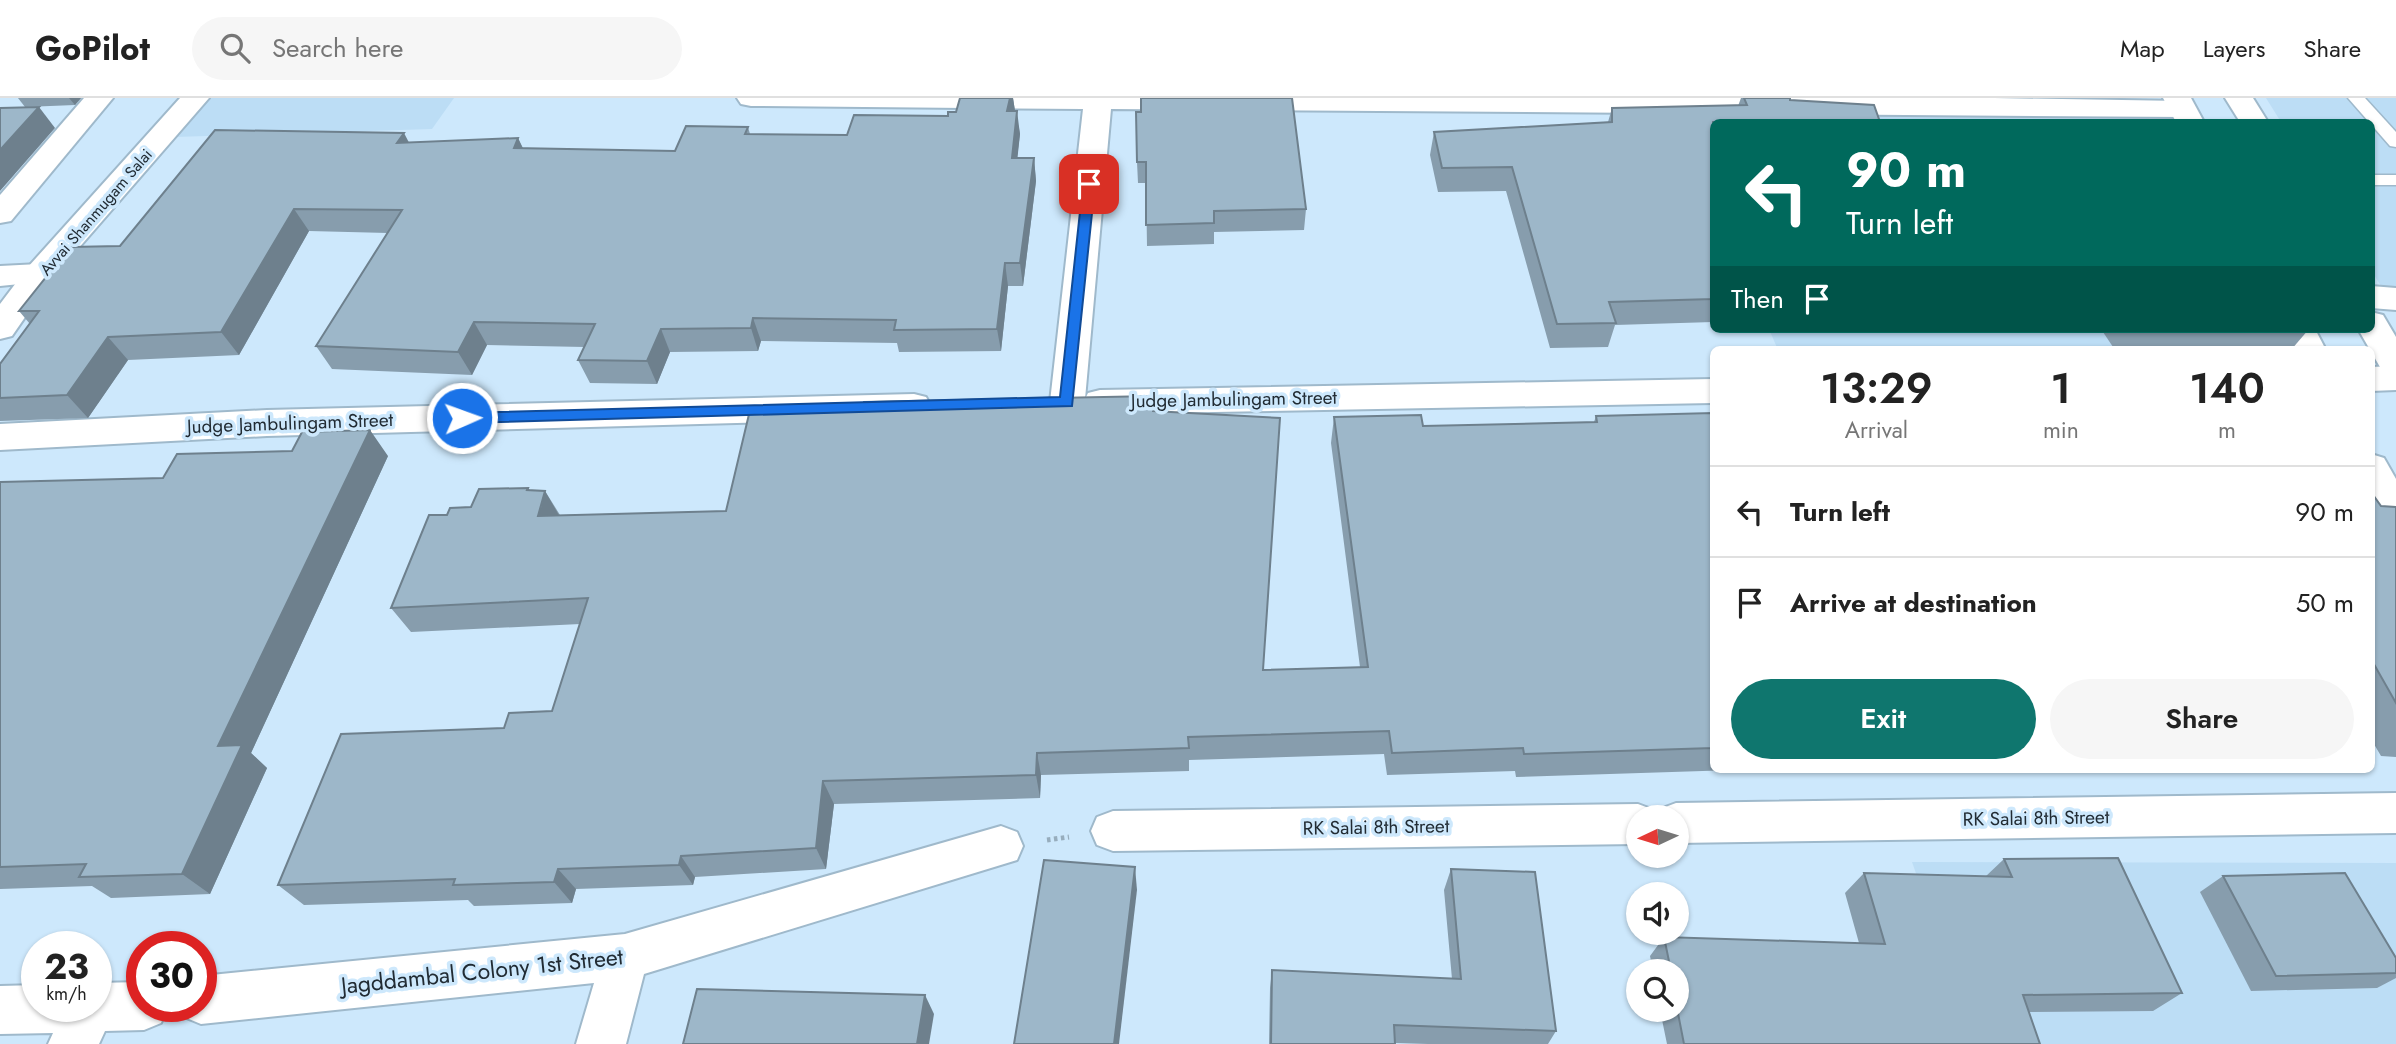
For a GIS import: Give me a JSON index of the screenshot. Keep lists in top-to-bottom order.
{
  "streets": {
    "street": [
      "Avvai Shanmugam Salai",
      "Judge Jambulingam Street",
      "RK Salai 8th Street",
      "Jagddambal Colony 1st Street"
    ]
  },
  "north": "left",
  "page": {
    "header": "GoPilot",
    "search": "Search here",
    "nav": ["Map", "Layers", "Share"],
    "turn": ["90 m", "Turn left"],
    "then": "Then",
    "eta": [
      "13:29",
      "Arrival",
      "1",
      "min",
      "140",
      "m"
    ],
    "list": [
      {
        "name": "Turn left",
        "value": "90 m"
      },
      {
        "name": "Arrive at destination",
        "value": "50 m"
      }
    ],
    "buttons": ["Exit", "Share"],
    "speed": "23 km/h",
    "limit": "30"
  }
}
